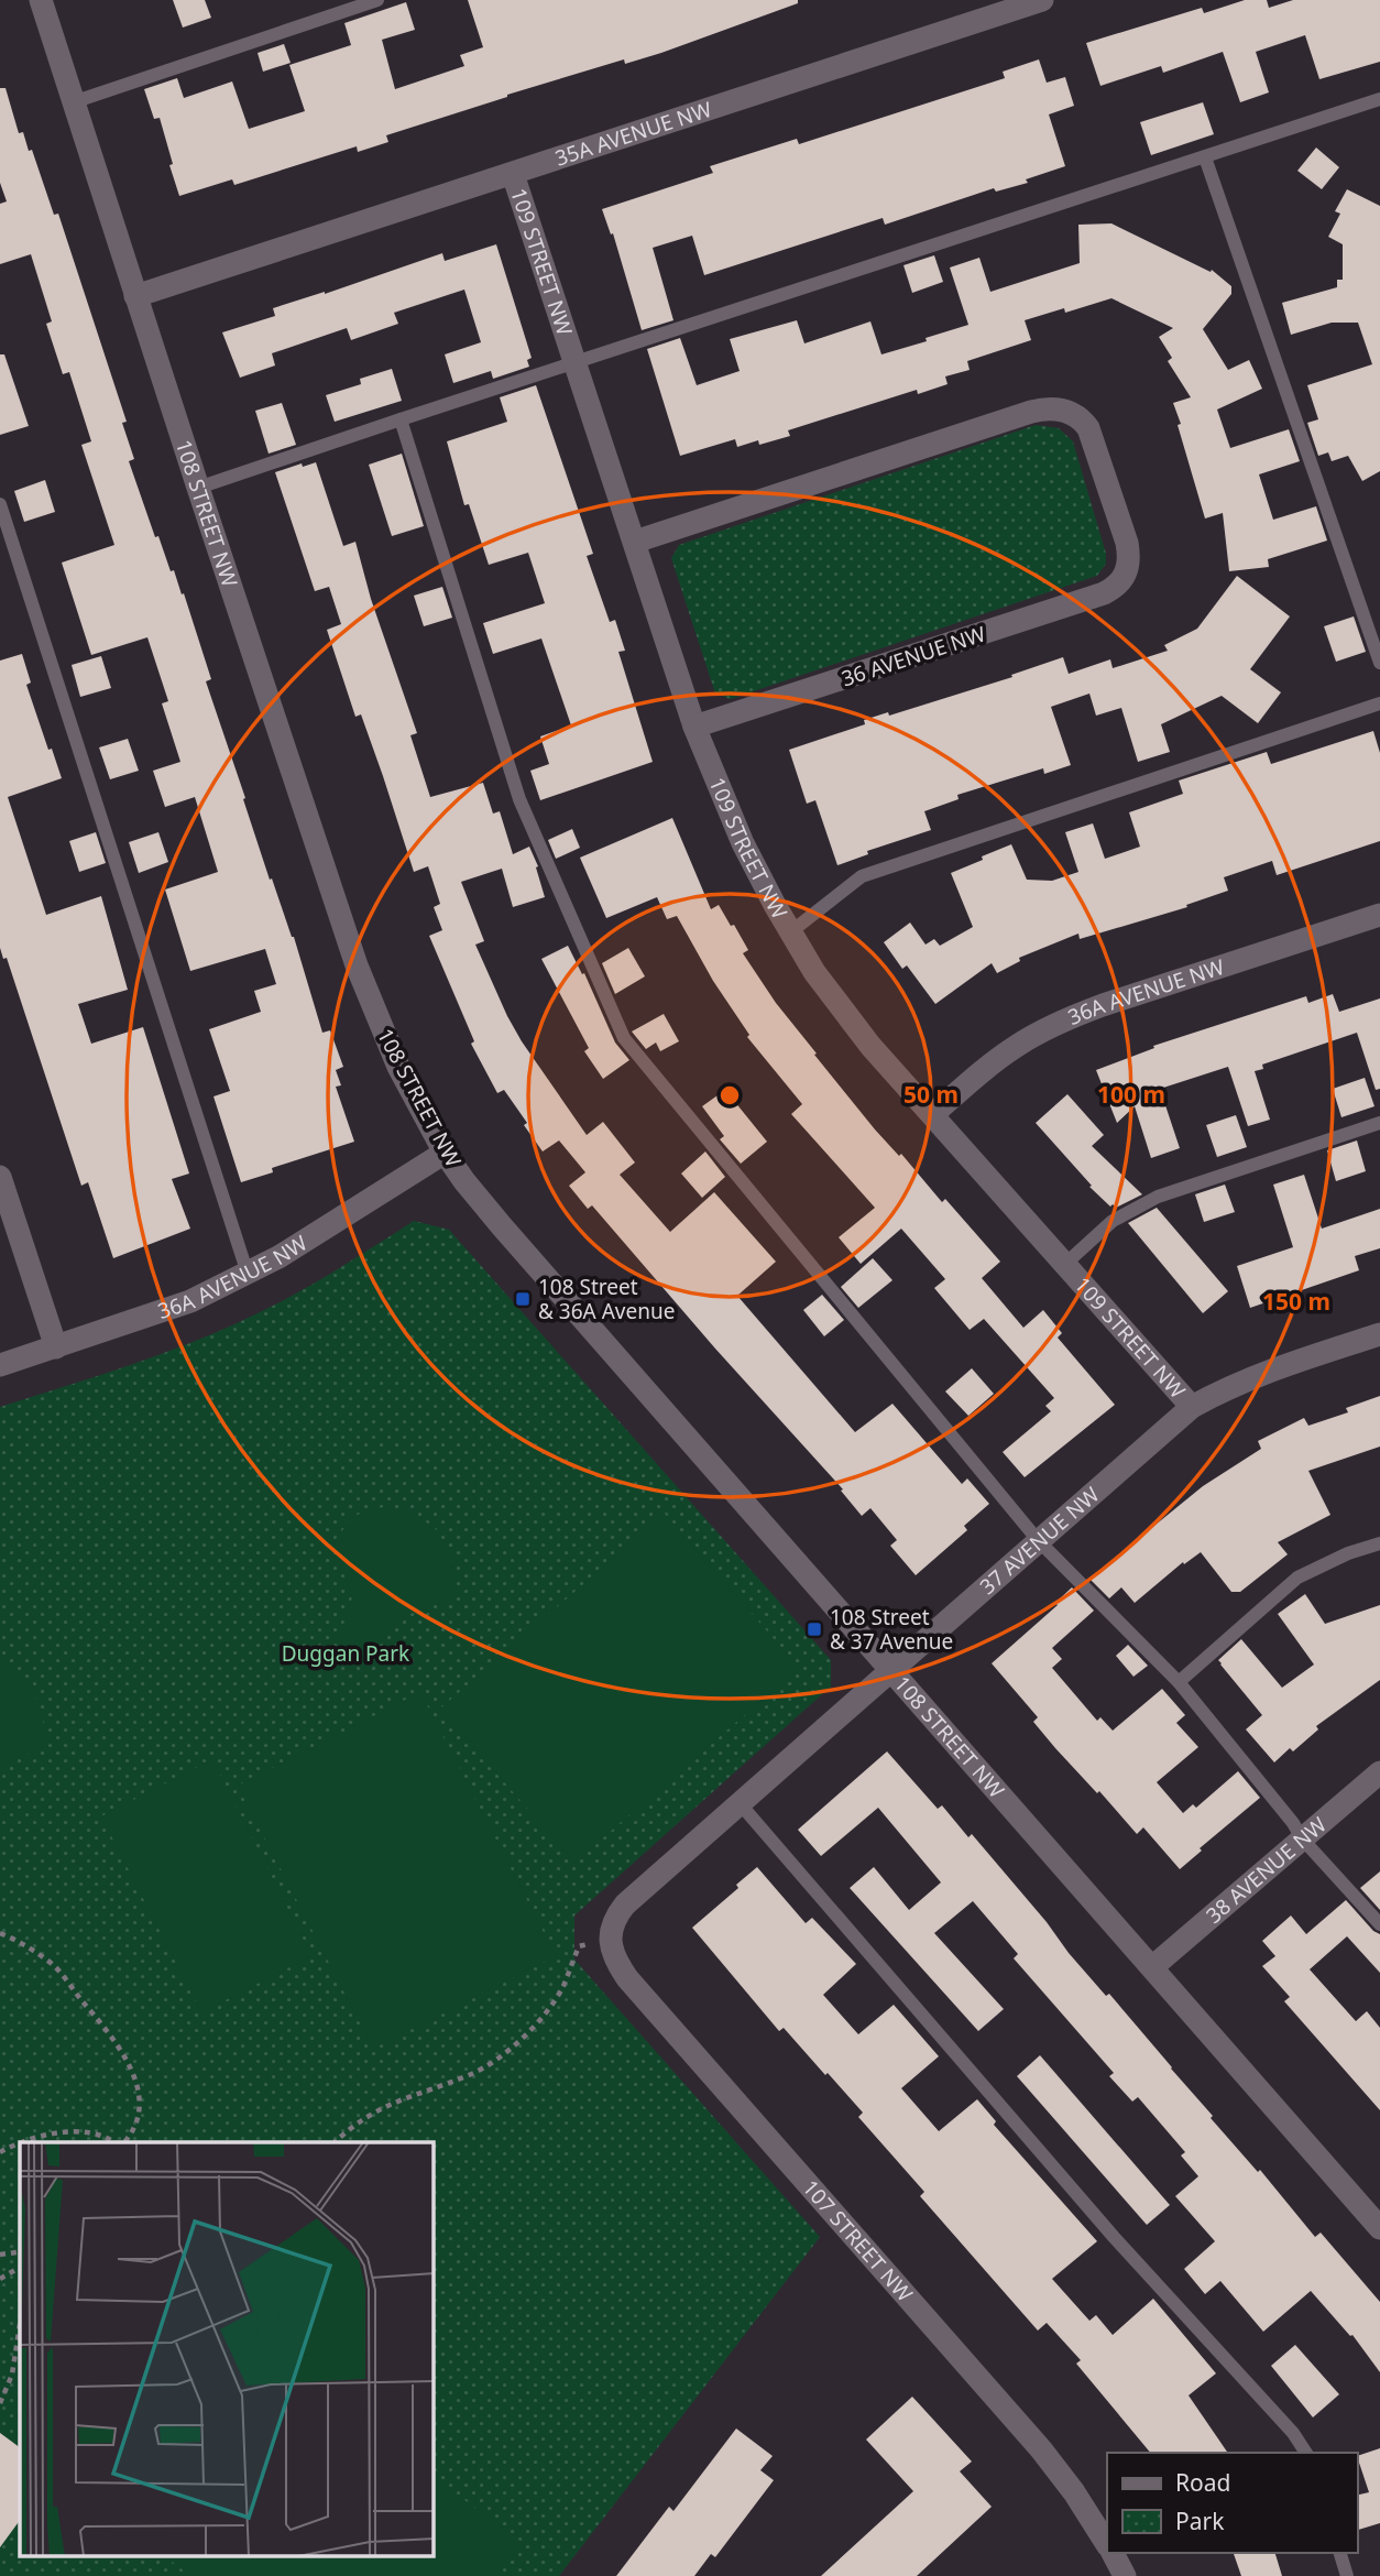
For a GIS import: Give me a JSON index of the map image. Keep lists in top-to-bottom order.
{
  "streets": {
    "street": [
      "35A AVENUE NW",
      "109 STREET NW",
      "108 STREET NW",
      "36 AVENUE NW",
      "36A AVENUE NW",
      "37 AVENUE NW",
      "38 AVENUE NW",
      "107 STREET NW"
    ]
  },
  "crossings": [
    ["35A AVENUE NW", "109 STREET NW"],
    ["35A AVENUE NW", "108 STREET NW"],
    ["109 STREET NW", "36 AVENUE NW"],
    ["109 STREET NW", "36A AVENUE NW"],
    ["109 STREET NW", "37 AVENUE NW"],
    ["108 STREET NW", "36A AVENUE NW"],
    ["108 STREET NW", "37 AVENUE NW"],
    ["108 STREET NW", "38 AVENUE NW"],
    ["37 AVENUE NW", "107 STREET NW"]
  ],
  "parks": ["Duggan Park"],
  "places": {
    "transit": ["108 Street & 36A Avenue", "108 Street & 37 Avenue"]
  },
  "legend": ["Road", "Park"],
  "rings": ["50 m", "100 m", "150 m"]
}
